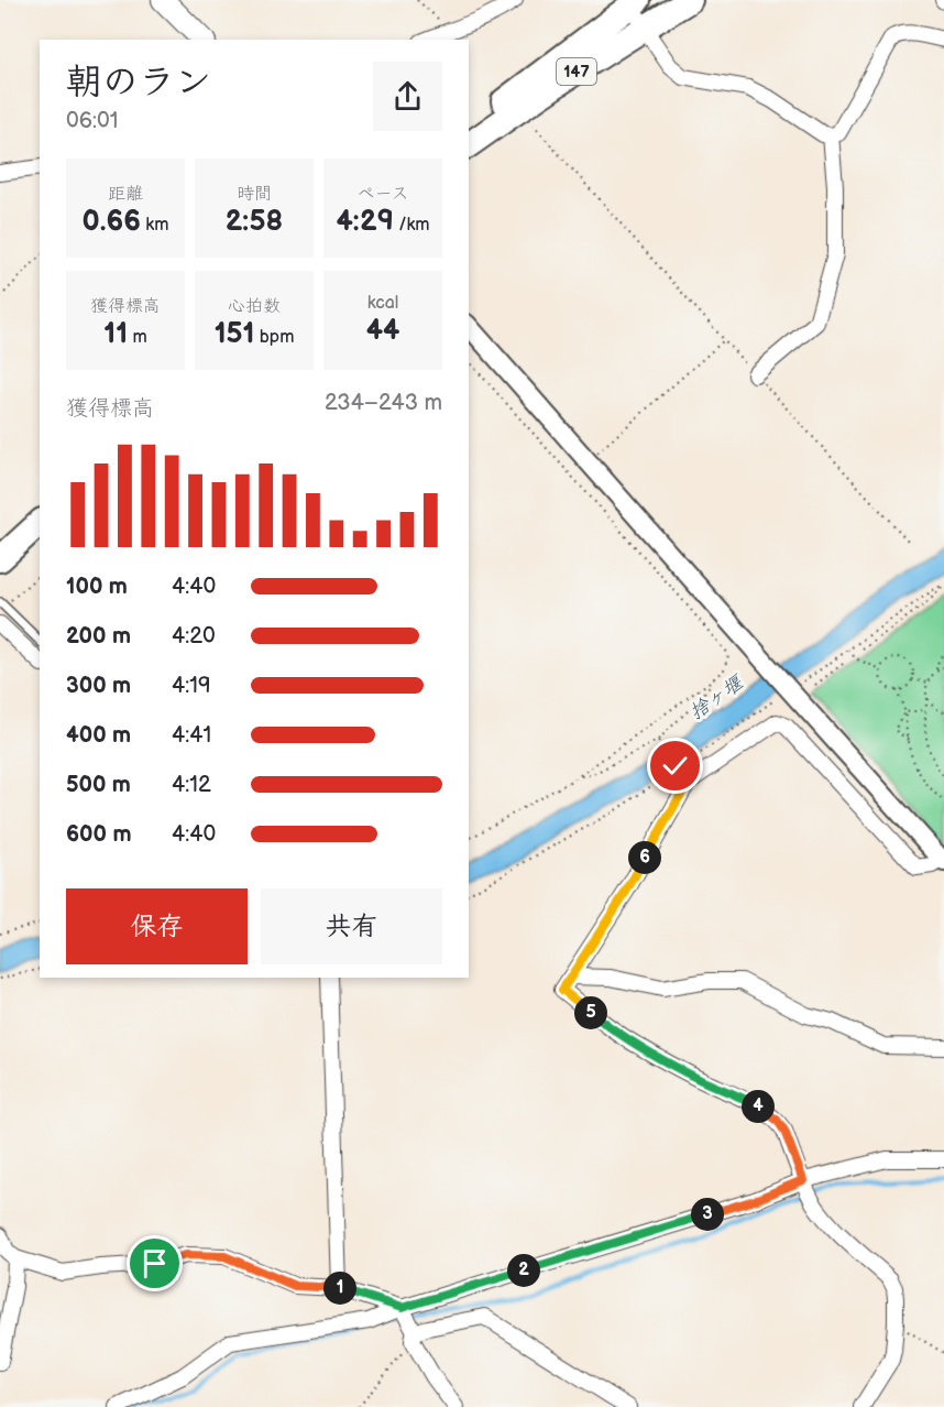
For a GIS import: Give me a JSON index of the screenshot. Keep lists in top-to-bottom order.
{
  "streets": {
    "highway": ["147"]
  },
  "water": ["捨ヶ堰"],
  "page": {
    "heading": ["朝のラン", "06:01"],
    "stats": [
      ["距離", "0.66 km"],
      ["時間", "2:58"],
      ["ペース", "4:29 /km"],
      ["獲得標高", "11 m"],
      ["心拍数", "151 bpm"],
      ["kcal", "44"]
    ],
    "chart": ["獲得標高", "234–243 m"],
    "list": [
      {
        "name": "100 m",
        "note": "4:40"
      },
      {
        "name": "200 m",
        "note": "4:20"
      },
      {
        "name": "300 m",
        "note": "4:19"
      },
      {
        "name": "400 m",
        "note": "4:41"
      },
      {
        "name": "500 m",
        "note": "4:12"
      },
      {
        "name": "600 m",
        "note": "4:40"
      }
    ],
    "pins": [
      "6",
      "5",
      "4",
      "3",
      "2",
      "1"
    ],
    "buttons": ["保存", "共有"]
  }
}
